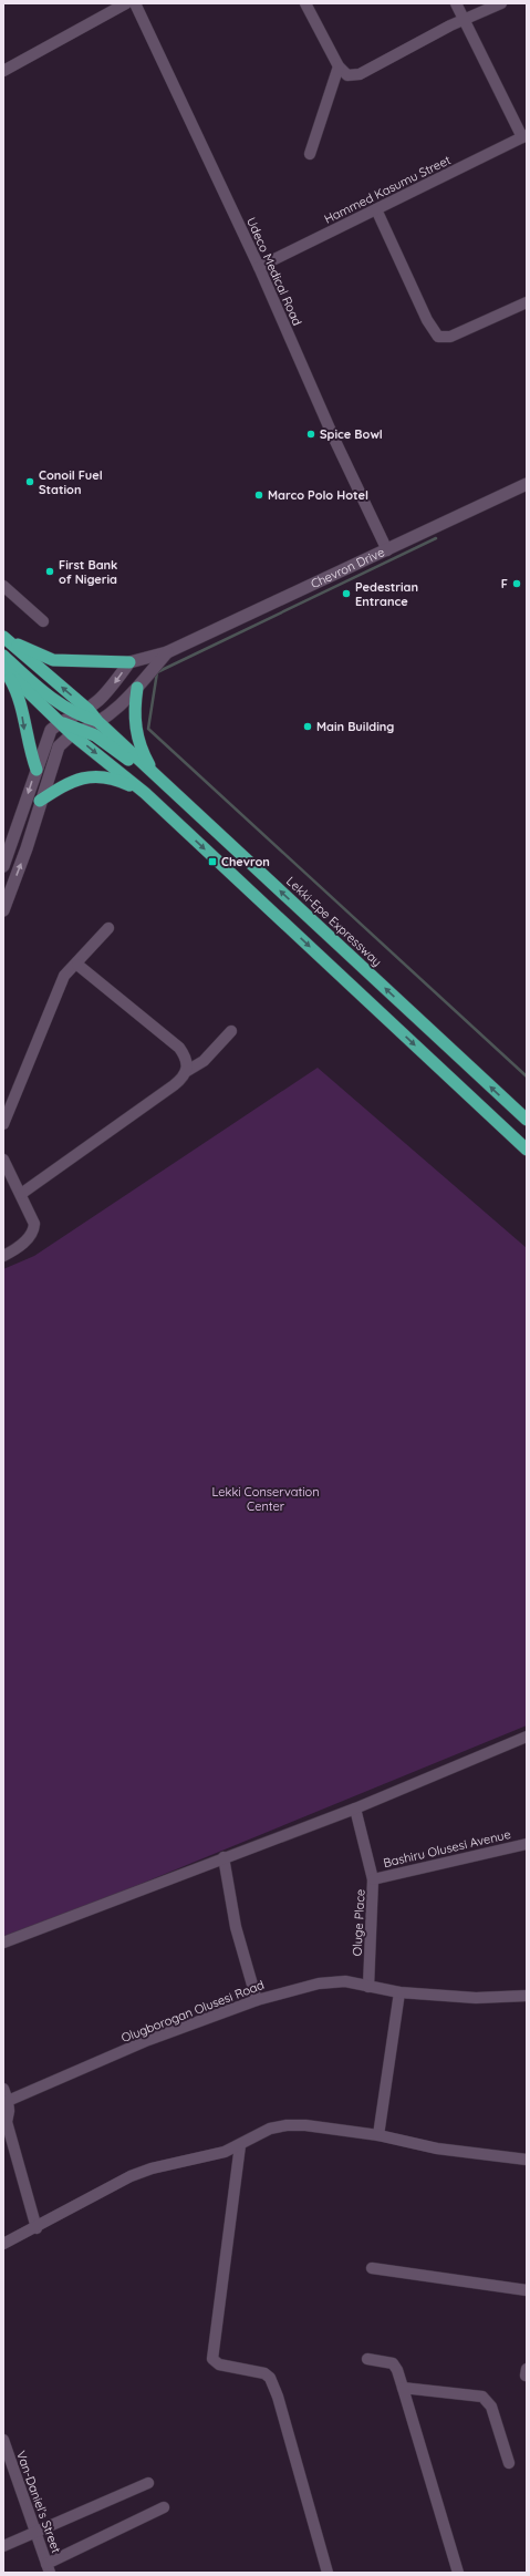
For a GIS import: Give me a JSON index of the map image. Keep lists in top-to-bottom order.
{
  "streets": {
    "highway": ["Lekki-Epe Expressway"],
    "main road": ["Chevron Drive"],
    "street": [
      "Hammed Kasumu Street",
      "Udeco Medical Road",
      "Bashiru Olusesi Avenue",
      "Oluge Place",
      "Olugborogan Olusesi Road",
      "Van-Daniel’s Street"
    ]
  },
  "crossings": [
    ["Hammed Kasumu Street", "Udeco Medical Road"],
    ["Udeco Medical Road", "Chevron Drive"],
    ["Chevron Drive", "Lekki-Epe Expressway"],
    ["Bashiru Olusesi Avenue", "Oluge Place"],
    ["Oluge Place", "Olugborogan Olusesi Road"]
  ],
  "parks": ["Lekki Conservation Center"],
  "places": {
    "other": [
      "Spice Bowl",
      "Conoil Fuel Station",
      "Marco Polo Hotel",
      "First Bank of Nigeria",
      "F",
      "Pedestrian Entrance",
      "Main Building"
    ],
    "transit": ["Chevron"]
  }
}
